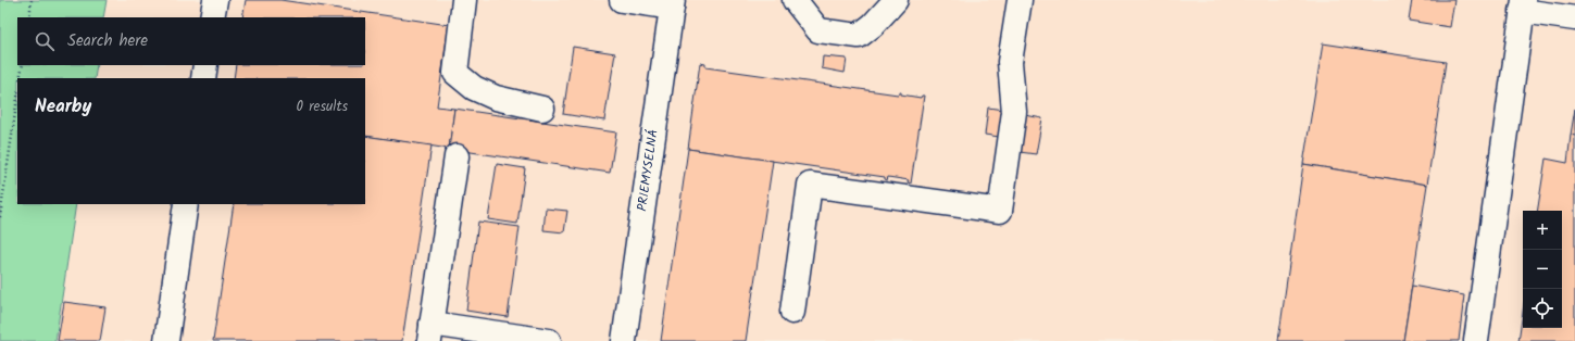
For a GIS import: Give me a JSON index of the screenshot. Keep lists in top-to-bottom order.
{
  "streets": {
    "lane": ["PRIEMYSELNÁ"]
  },
  "page": {
    "search": "Search here",
    "heading": ["Nearby", "0 results"],
    "map_buttons": ["+", "−"]
  }
}
